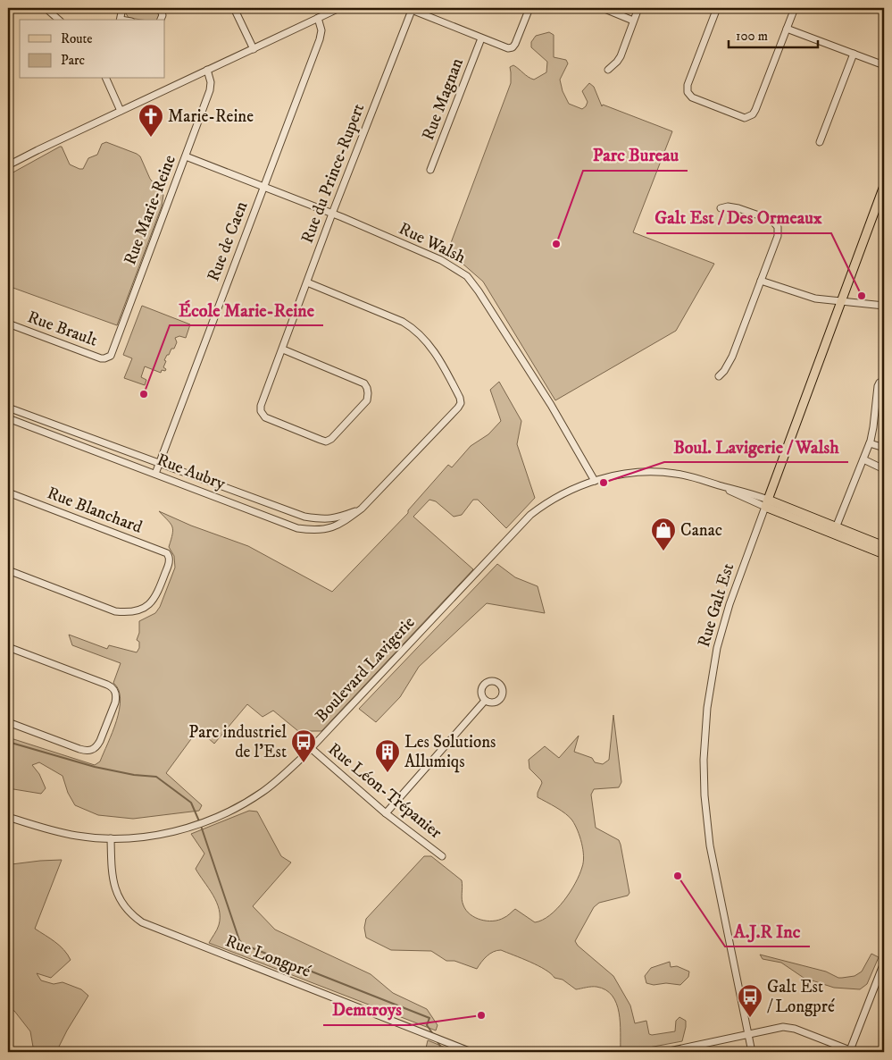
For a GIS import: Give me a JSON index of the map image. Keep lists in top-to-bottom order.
{
  "streets": {
    "main road": ["Rue Galt Est", "Boulevard Lavigerie"],
    "street": [
      "Rue Magnan",
      "Rue du Prince-Rupert",
      "Rue Marie-Reine",
      "Rue de Caen",
      "Rue Walsh",
      "Rue Brault",
      "Rue Aubry",
      "Rue Blanchard",
      "Rue Léon-Trépanier",
      "Rue Longpré"
    ]
  },
  "crossings": [
    ["Rue du Prince-Rupert", "Rue Walsh"],
    ["Rue du Prince-Rupert", "Rue Aubry"],
    ["Rue Marie-Reine", "Rue Walsh"],
    ["Rue Marie-Reine", "Rue Brault"],
    ["Rue de Caen", "Rue Walsh"],
    ["Rue de Caen", "Rue Aubry"],
    ["Rue Walsh", "Boulevard Lavigerie"],
    ["Rue Galt Est", "Boulevard Lavigerie"],
    ["Boulevard Lavigerie", "Rue Léon-Trépanier"],
    ["Boulevard Lavigerie", "Rue Longpré"]
  ],
  "places": {
    "church": ["Marie-Reine"],
    "other": [
      "Parc Bureau",
      "Galt Est / Des Ormeaux",
      "École Marie-Reine",
      "Boul. Lavigerie / Walsh",
      "A.J.R Inc",
      "Demtroys"
    ],
    "shop": ["Canac"],
    "bus stop": ["Parc industriel de l'Est", "Galt Est / Longpré"],
    "building": ["Les Solutions Allumiqs"]
  },
  "legend": ["Route", "Parc"],
  "scale_bar": "100 m"
}
